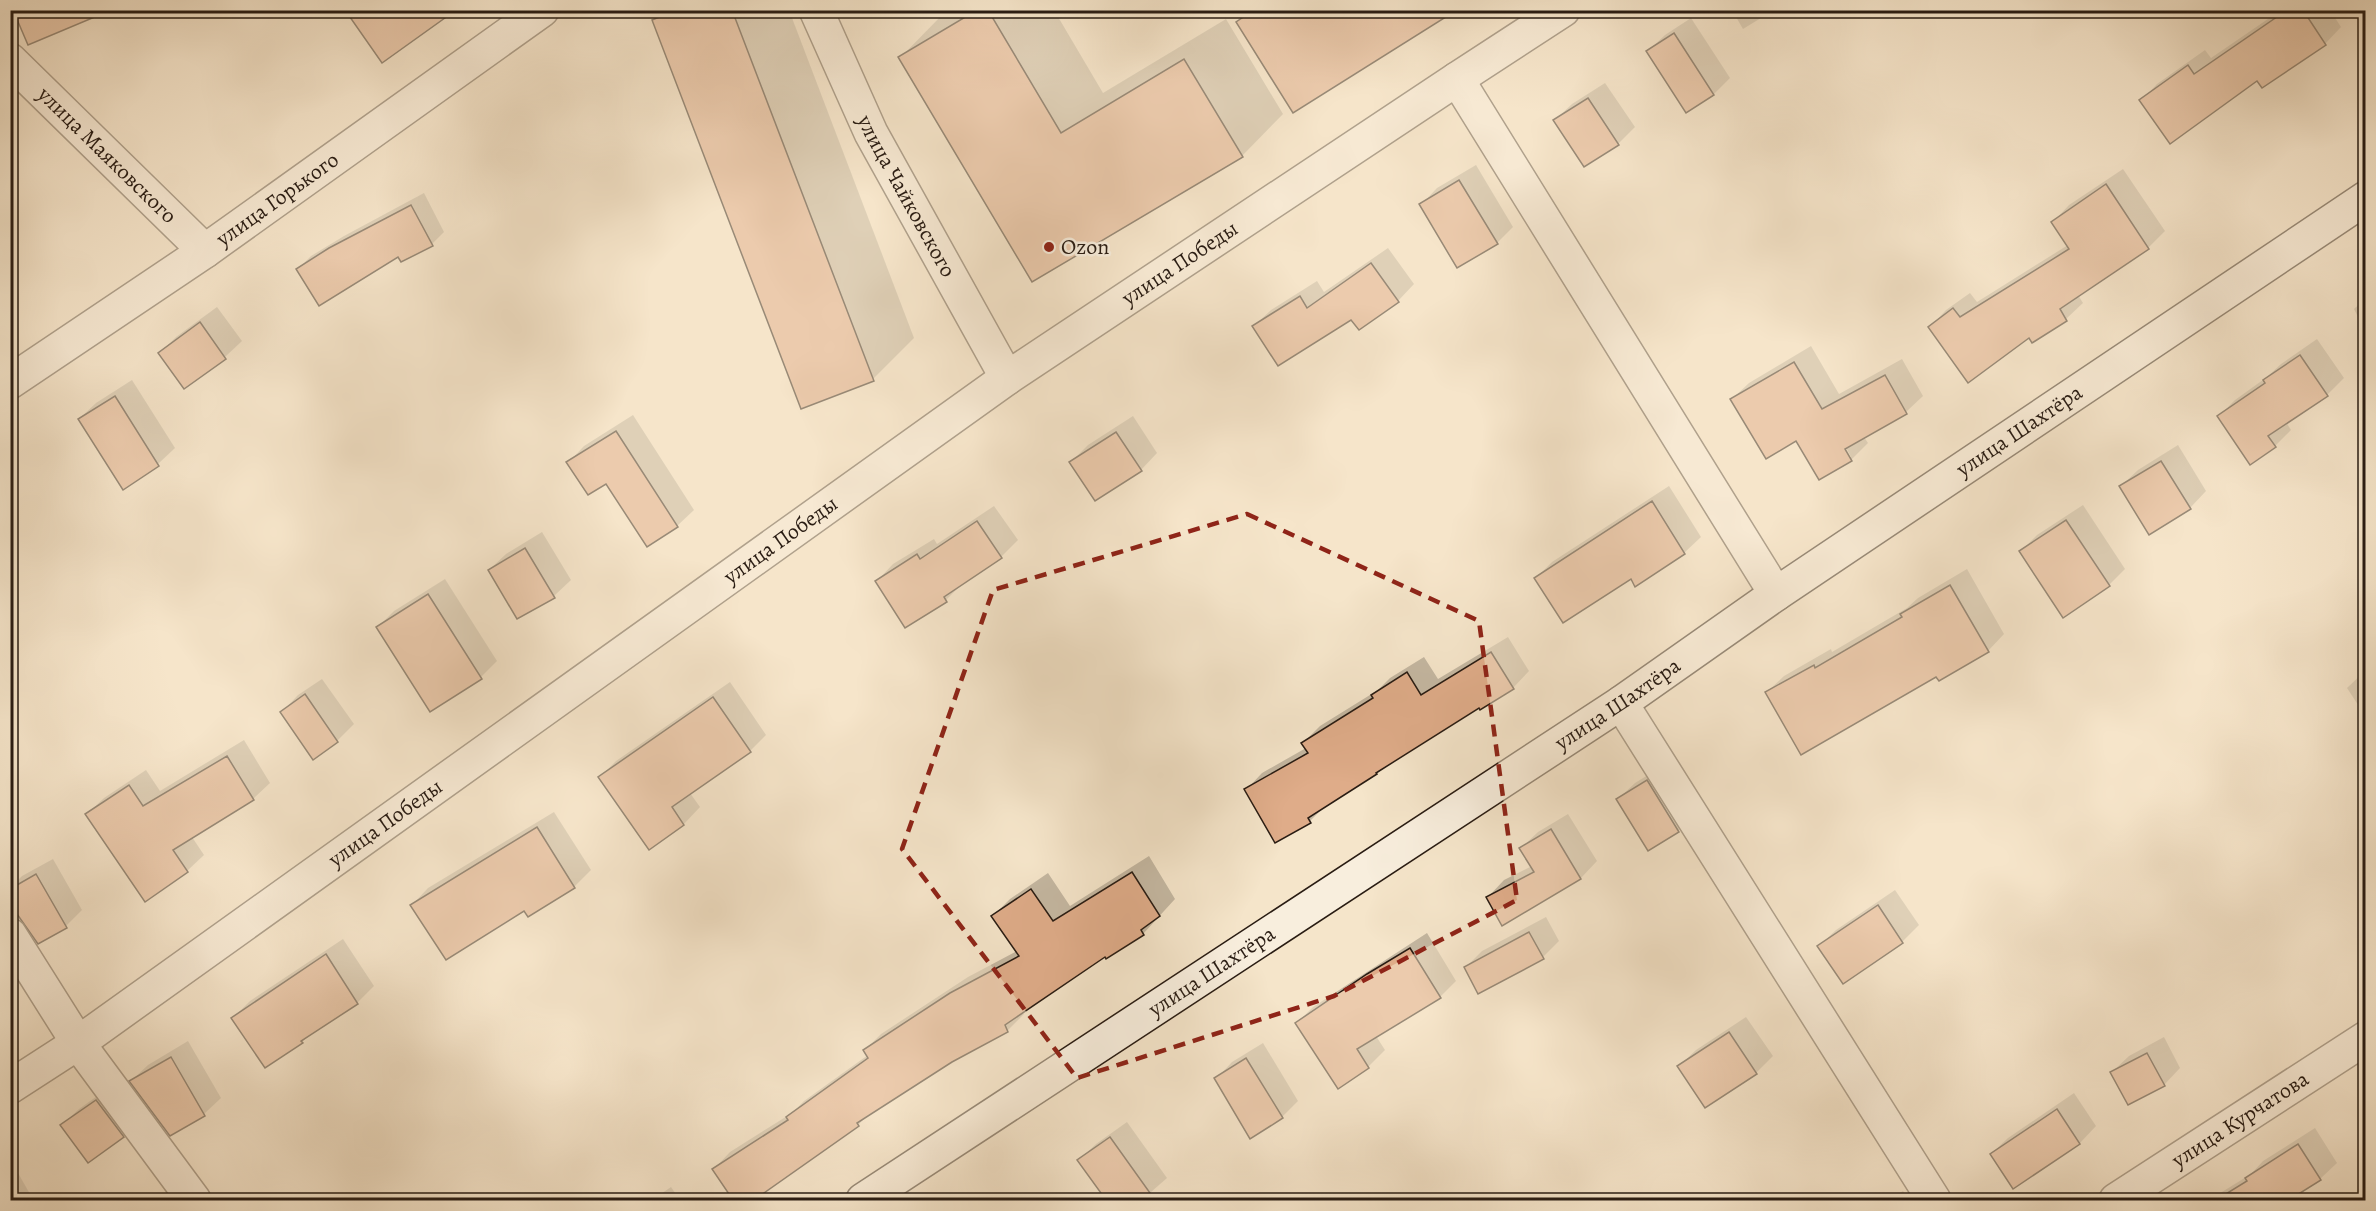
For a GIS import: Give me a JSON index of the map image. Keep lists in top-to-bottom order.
{
  "streets": {
    "street": [
      "улица Маяковского",
      "улица Чайковского",
      "улица Горького",
      "улица Победы",
      "улица Шахтёра",
      "улица Курчатова"
    ]
  },
  "crossings": [
    ["улица Маяковского", "улица Горького"],
    ["улица Чайковского", "улица Победы"]
  ],
  "places": ["Ozon"]
}
